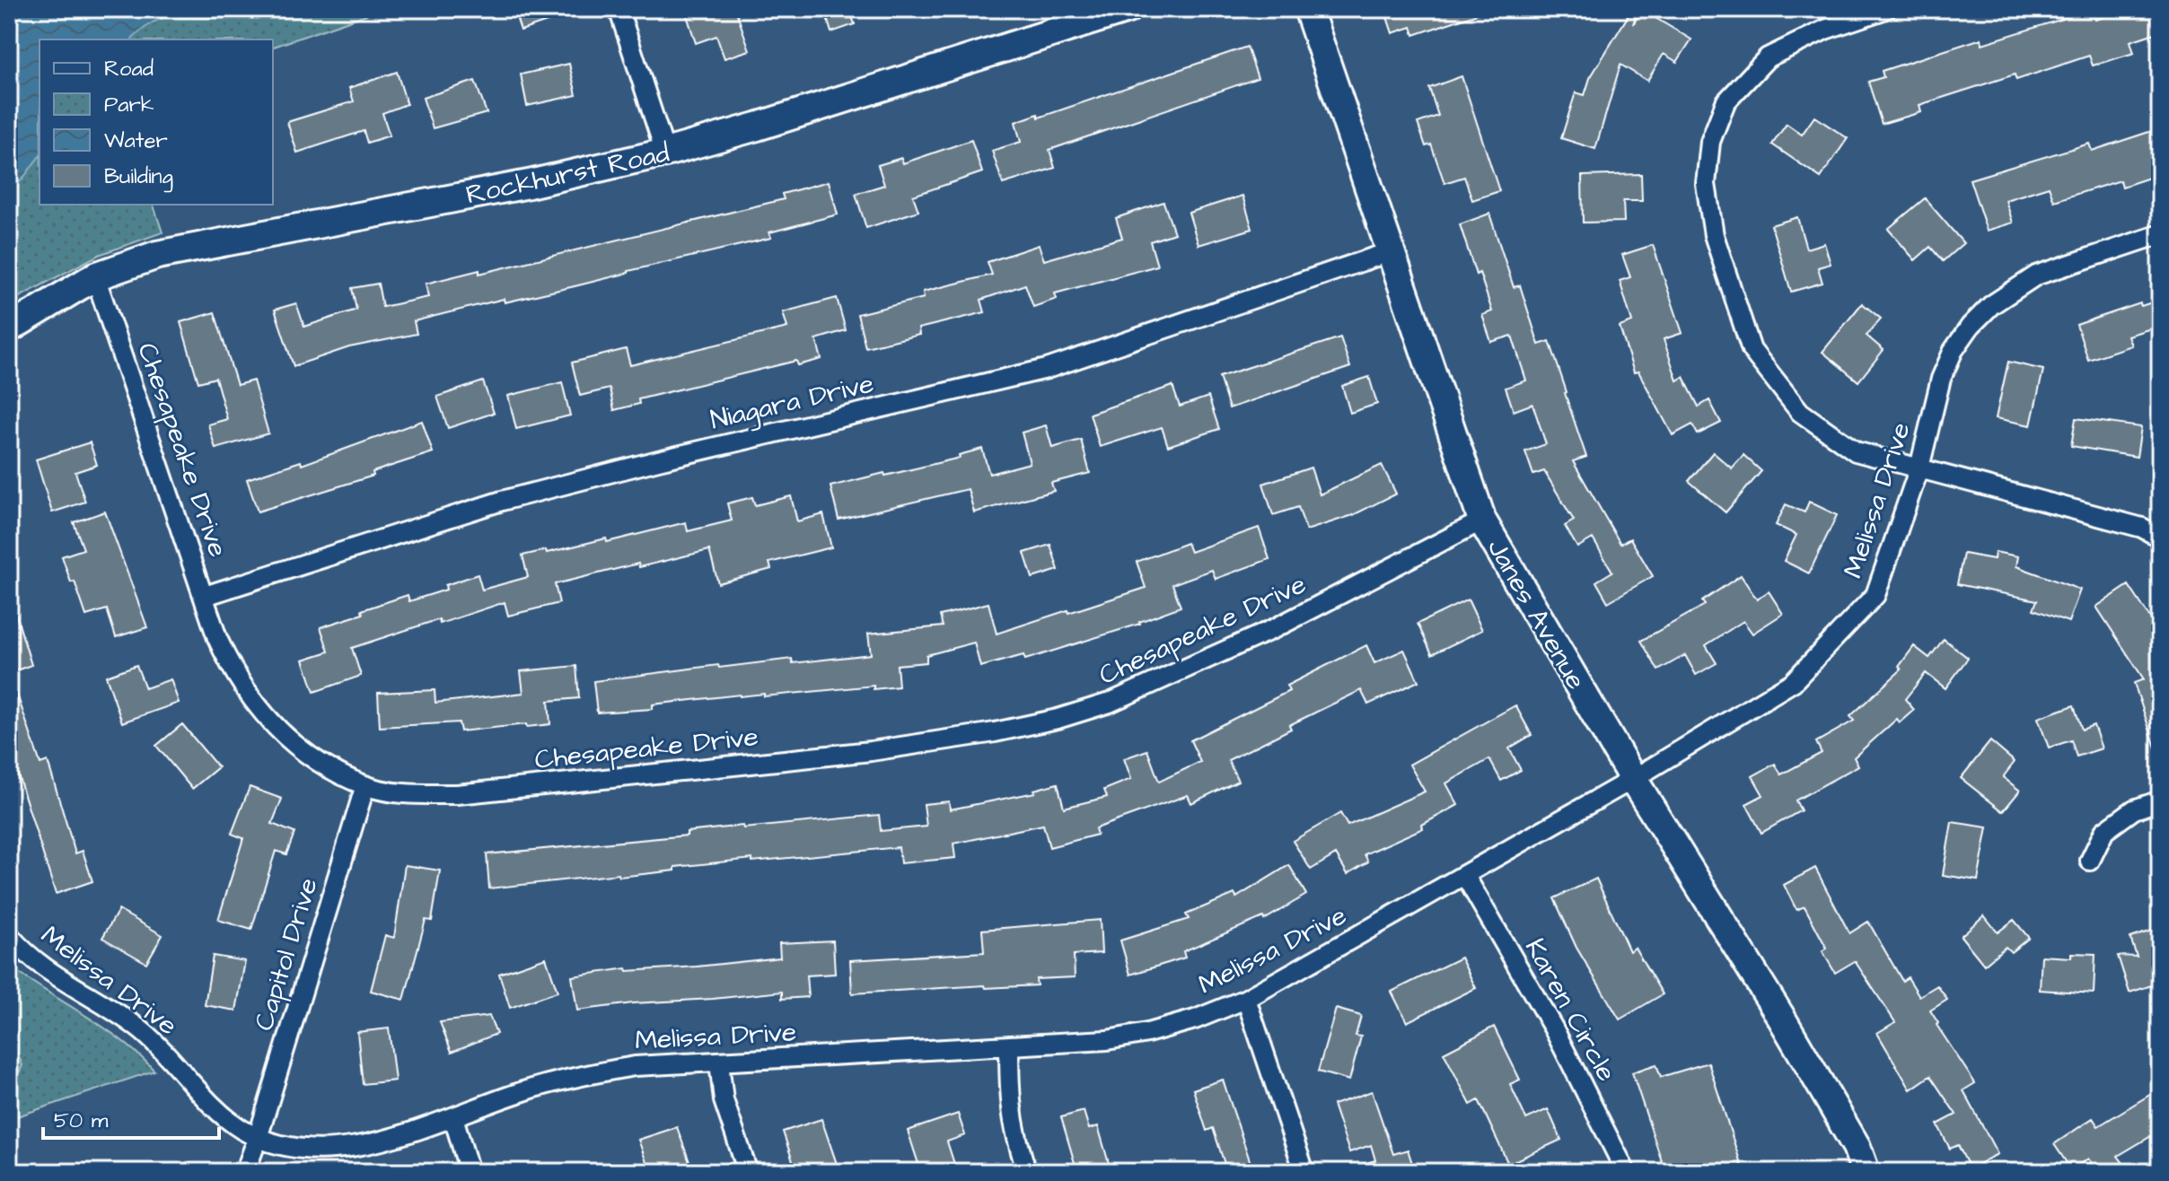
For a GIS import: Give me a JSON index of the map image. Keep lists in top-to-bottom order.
{
  "streets": {
    "street": [
      "Rockhurst Road",
      "Niagara Drive",
      "Chesapeake Drive",
      "Melissa Drive",
      "Janes Avenue",
      "Capitol Drive",
      "Karen Circle"
    ]
  },
  "crossings": [
    ["Rockhurst Road", "Chesapeake Drive"],
    ["Niagara Drive", "Chesapeake Drive"],
    ["Niagara Drive", "Janes Avenue"],
    ["Chesapeake Drive", "Janes Avenue"],
    ["Chesapeake Drive", "Capitol Drive"],
    ["Melissa Drive", "Janes Avenue"],
    ["Melissa Drive", "Capitol Drive"],
    ["Melissa Drive", "Karen Circle"]
  ],
  "legend": [
    "Road",
    "Park",
    "Water",
    "Building"
  ],
  "scale_bar": "50 m"
}
